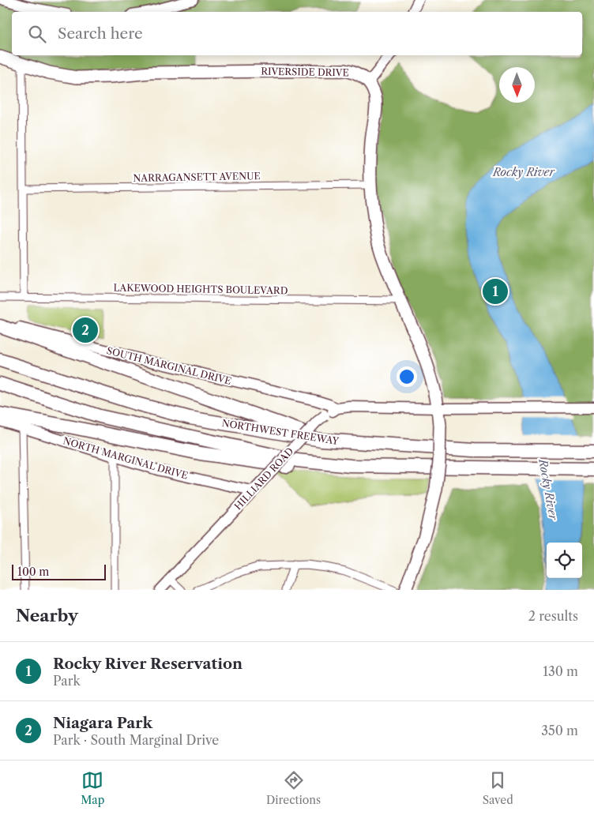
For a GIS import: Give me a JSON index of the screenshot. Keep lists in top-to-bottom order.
{
  "streets": {
    "highway": ["NORTHWEST FREEWAY"],
    "main road": [
      "RIVERSIDE DRIVE",
      "SOUTH MARGINAL DRIVE",
      "NORTH MARGINAL DRIVE",
      "HILLIARD ROAD"
    ],
    "street": ["NARRAGANSETT AVENUE", "LAKEWOOD HEIGHTS BOULEVARD"]
  },
  "crossings": [
    ["SOUTH MARGINAL DRIVE", "HILLIARD ROAD"],
    ["NORTH MARGINAL DRIVE", "HILLIARD ROAD"]
  ],
  "water": ["Rocky River"],
  "scale_bar": "100 m",
  "north": "bottom",
  "page": {
    "search": "Search here",
    "pins": ["1", "2"],
    "scale": "100 m",
    "heading": ["Nearby", "2 results"],
    "list": [
      {
        "mark": "1",
        "name": "Rocky River Reservation",
        "note": "Park",
        "value": "130 m"
      },
      {
        "mark": "2",
        "name": "Niagara Park",
        "note": "Park · South Marginal Drive",
        "value": "350 m"
      }
    ],
    "nav": ["Map", "Directions", "Saved"]
  }
}
